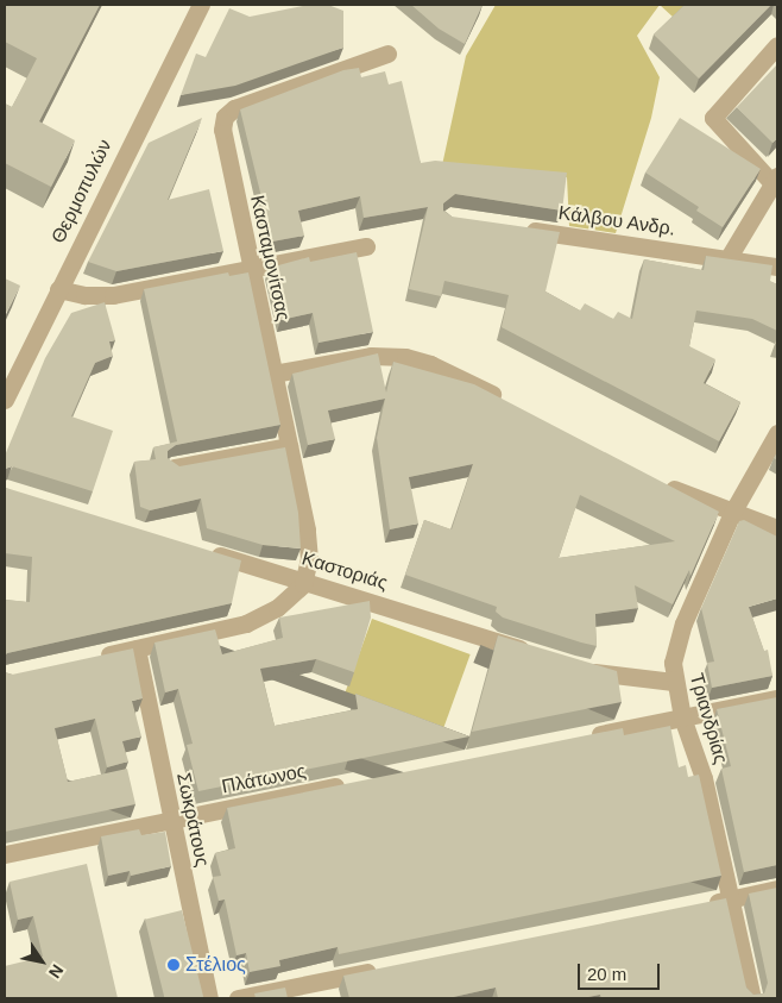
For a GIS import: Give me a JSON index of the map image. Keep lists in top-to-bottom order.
{
  "streets": {
    "street": [
      "Θερμοπυλών",
      "Κάλβου Ανδρ.",
      "Κασταμονίτσας",
      "Καστοριάς",
      "Τριανδρίας",
      "Πλάτωνος",
      "Σωκράτους"
    ]
  },
  "crossings": [
    ["Κασταμονίτσας", "Καστοριάς"],
    ["Πλάτωνος", "Σωκράτους"]
  ],
  "places": ["Στέλιος"],
  "scale_bar": "20 m",
  "north": "bottom right"
}
